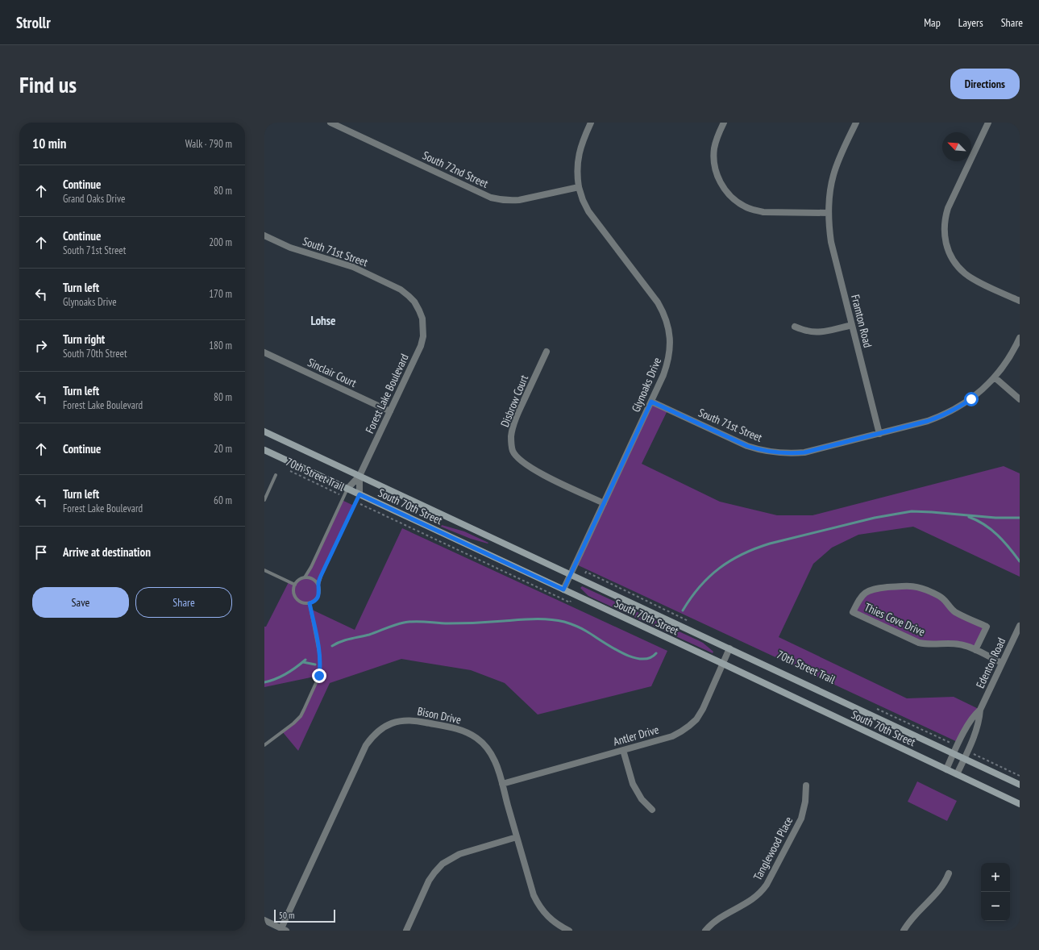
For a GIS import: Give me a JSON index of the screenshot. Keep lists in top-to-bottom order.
{
  "streets": {
    "main road": ["South 70th Street"],
    "street": [
      "South 72nd Street",
      "South 71st Street",
      "Framton Road",
      "Sinclair Court",
      "Glynoaks Drive",
      "Forest Lake Boulevard",
      "Disbrow Court",
      "Thies Cove Drive",
      "Edenton Road",
      "Bison Drive",
      "Antler Drive",
      "Tanglewood Place"
    ],
    "path": ["70th Street Trail"]
  },
  "crossings": [
    ["South 72nd Street", "Glynoaks Drive"],
    ["South 71st Street", "Framton Road"],
    ["South 71st Street", "Glynoaks Drive"],
    ["South 71st Street", "Forest Lake Boulevard"],
    ["Sinclair Court", "Forest Lake Boulevard"],
    ["Glynoaks Drive", "Disbrow Court"],
    ["Glynoaks Drive", "South 70th Street"],
    ["Forest Lake Boulevard", "70th Street Trail"],
    ["Forest Lake Boulevard", "South 70th Street"],
    ["South 70th Street", "Edenton Road"],
    ["South 70th Street", "Antler Drive"],
    ["Thies Cove Drive", "Edenton Road"],
    ["Bison Drive", "Antler Drive"]
  ],
  "districts": ["Lohse"],
  "scale_bar": "50 m",
  "north": "top left",
  "page": {
    "header": "Strollr",
    "nav": ["Map", "Layers", "Share"],
    "buttons": [
      "Directions",
      ["Save", "Share"]
    ],
    "title": "Find us",
    "heading": ["10 min", "Walk · 790 m"],
    "list": [
      ["Continue", "Grand Oaks Drive", "80 m"],
      ["Continue", "South 71st Street", "200 m"],
      ["Turn left", "Glynoaks Drive", "170 m"],
      ["Turn right", "South 70th Street", "180 m"],
      ["Turn left", "Forest Lake Boulevard", "80 m"],
      ["Continue", "20 m"],
      ["Turn left", "Forest Lake Boulevard", "60 m"],
      "Arrive at destination"
    ],
    "map_buttons": ["+", "−"],
    "scale": "50 m"
  }
}
